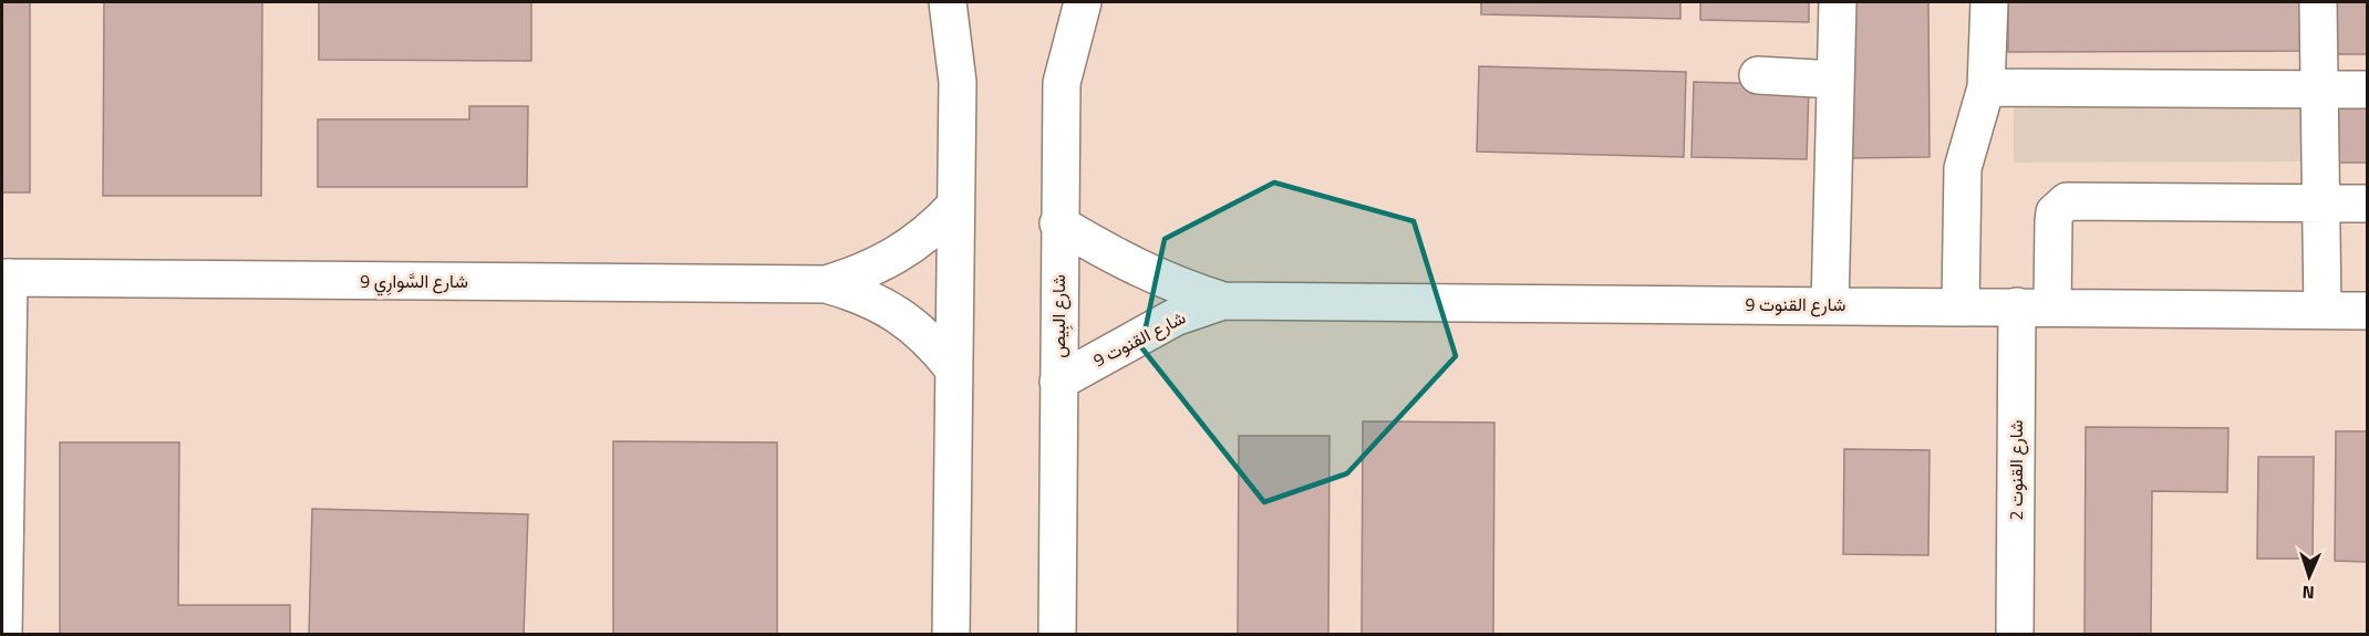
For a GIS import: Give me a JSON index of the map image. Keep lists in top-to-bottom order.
{
  "streets": {
    "street": [
      "شارع السَّوارِي 9",
      "شارع القنوت 9",
      "شارع البِيص",
      "شارع القنوت 2"
    ]
  },
  "crossings": [
    ["شارع القنوت 9", "شارع البِيص"],
    ["شارع القنوت 9", "شارع القنوت 2"]
  ],
  "north": "bottom"
}
